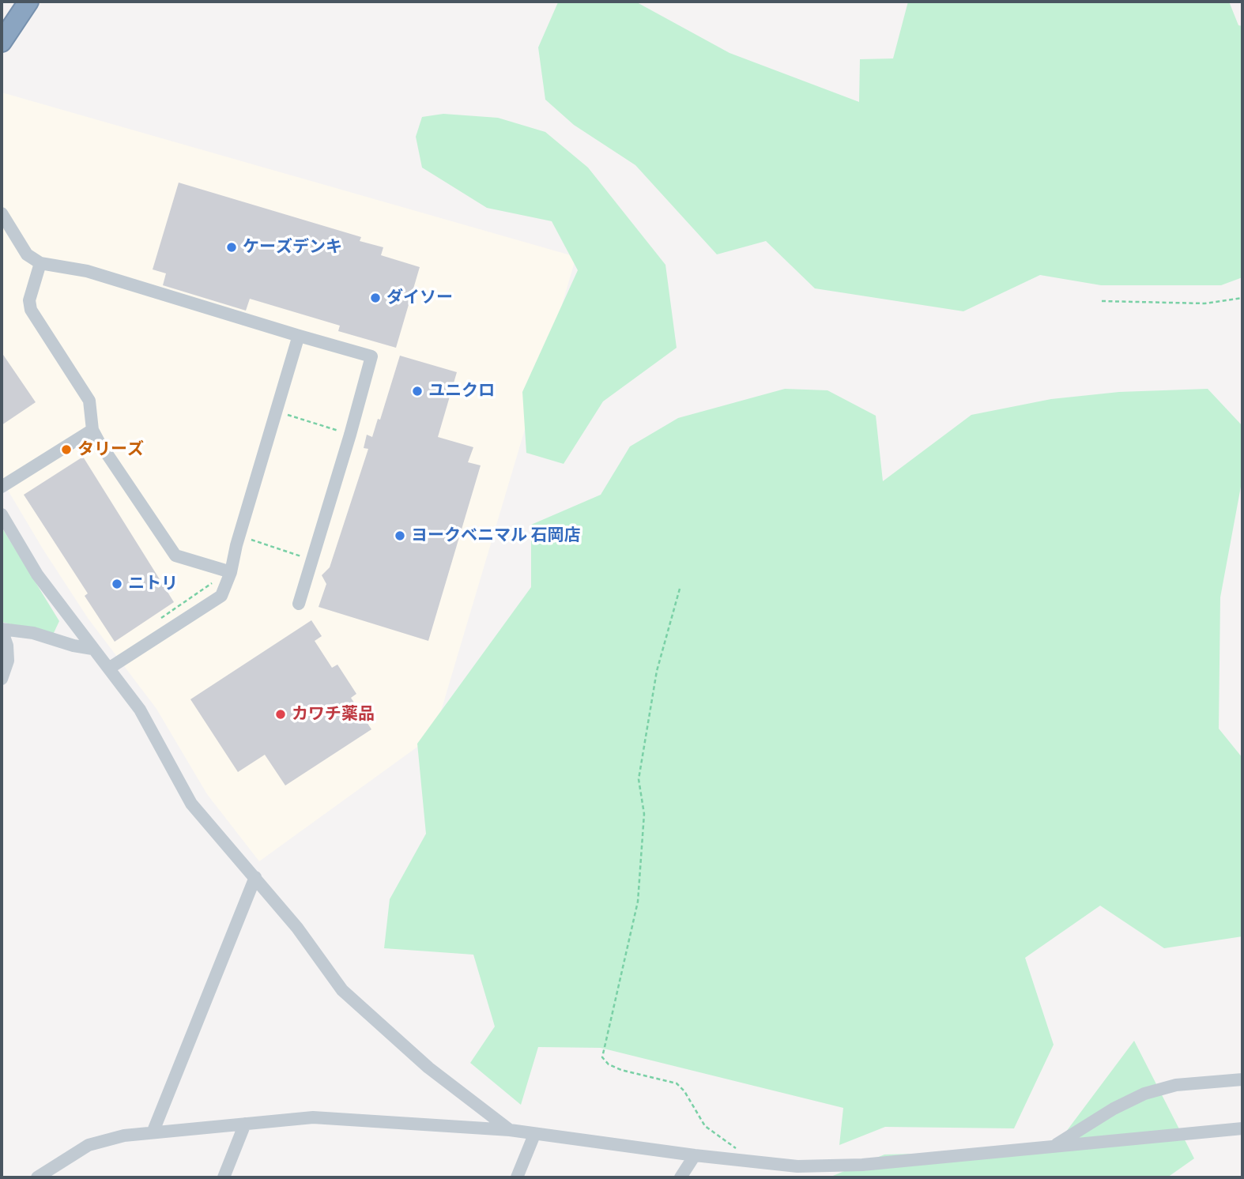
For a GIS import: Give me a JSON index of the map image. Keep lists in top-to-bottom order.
{
  "places": [
    "ケーズデンキ",
    "ダイソー",
    "ユニクロ",
    "タリーズ",
    "ヨークベニマル 石岡店",
    "ニトリ",
    "カワチ薬品"
  ]
}
